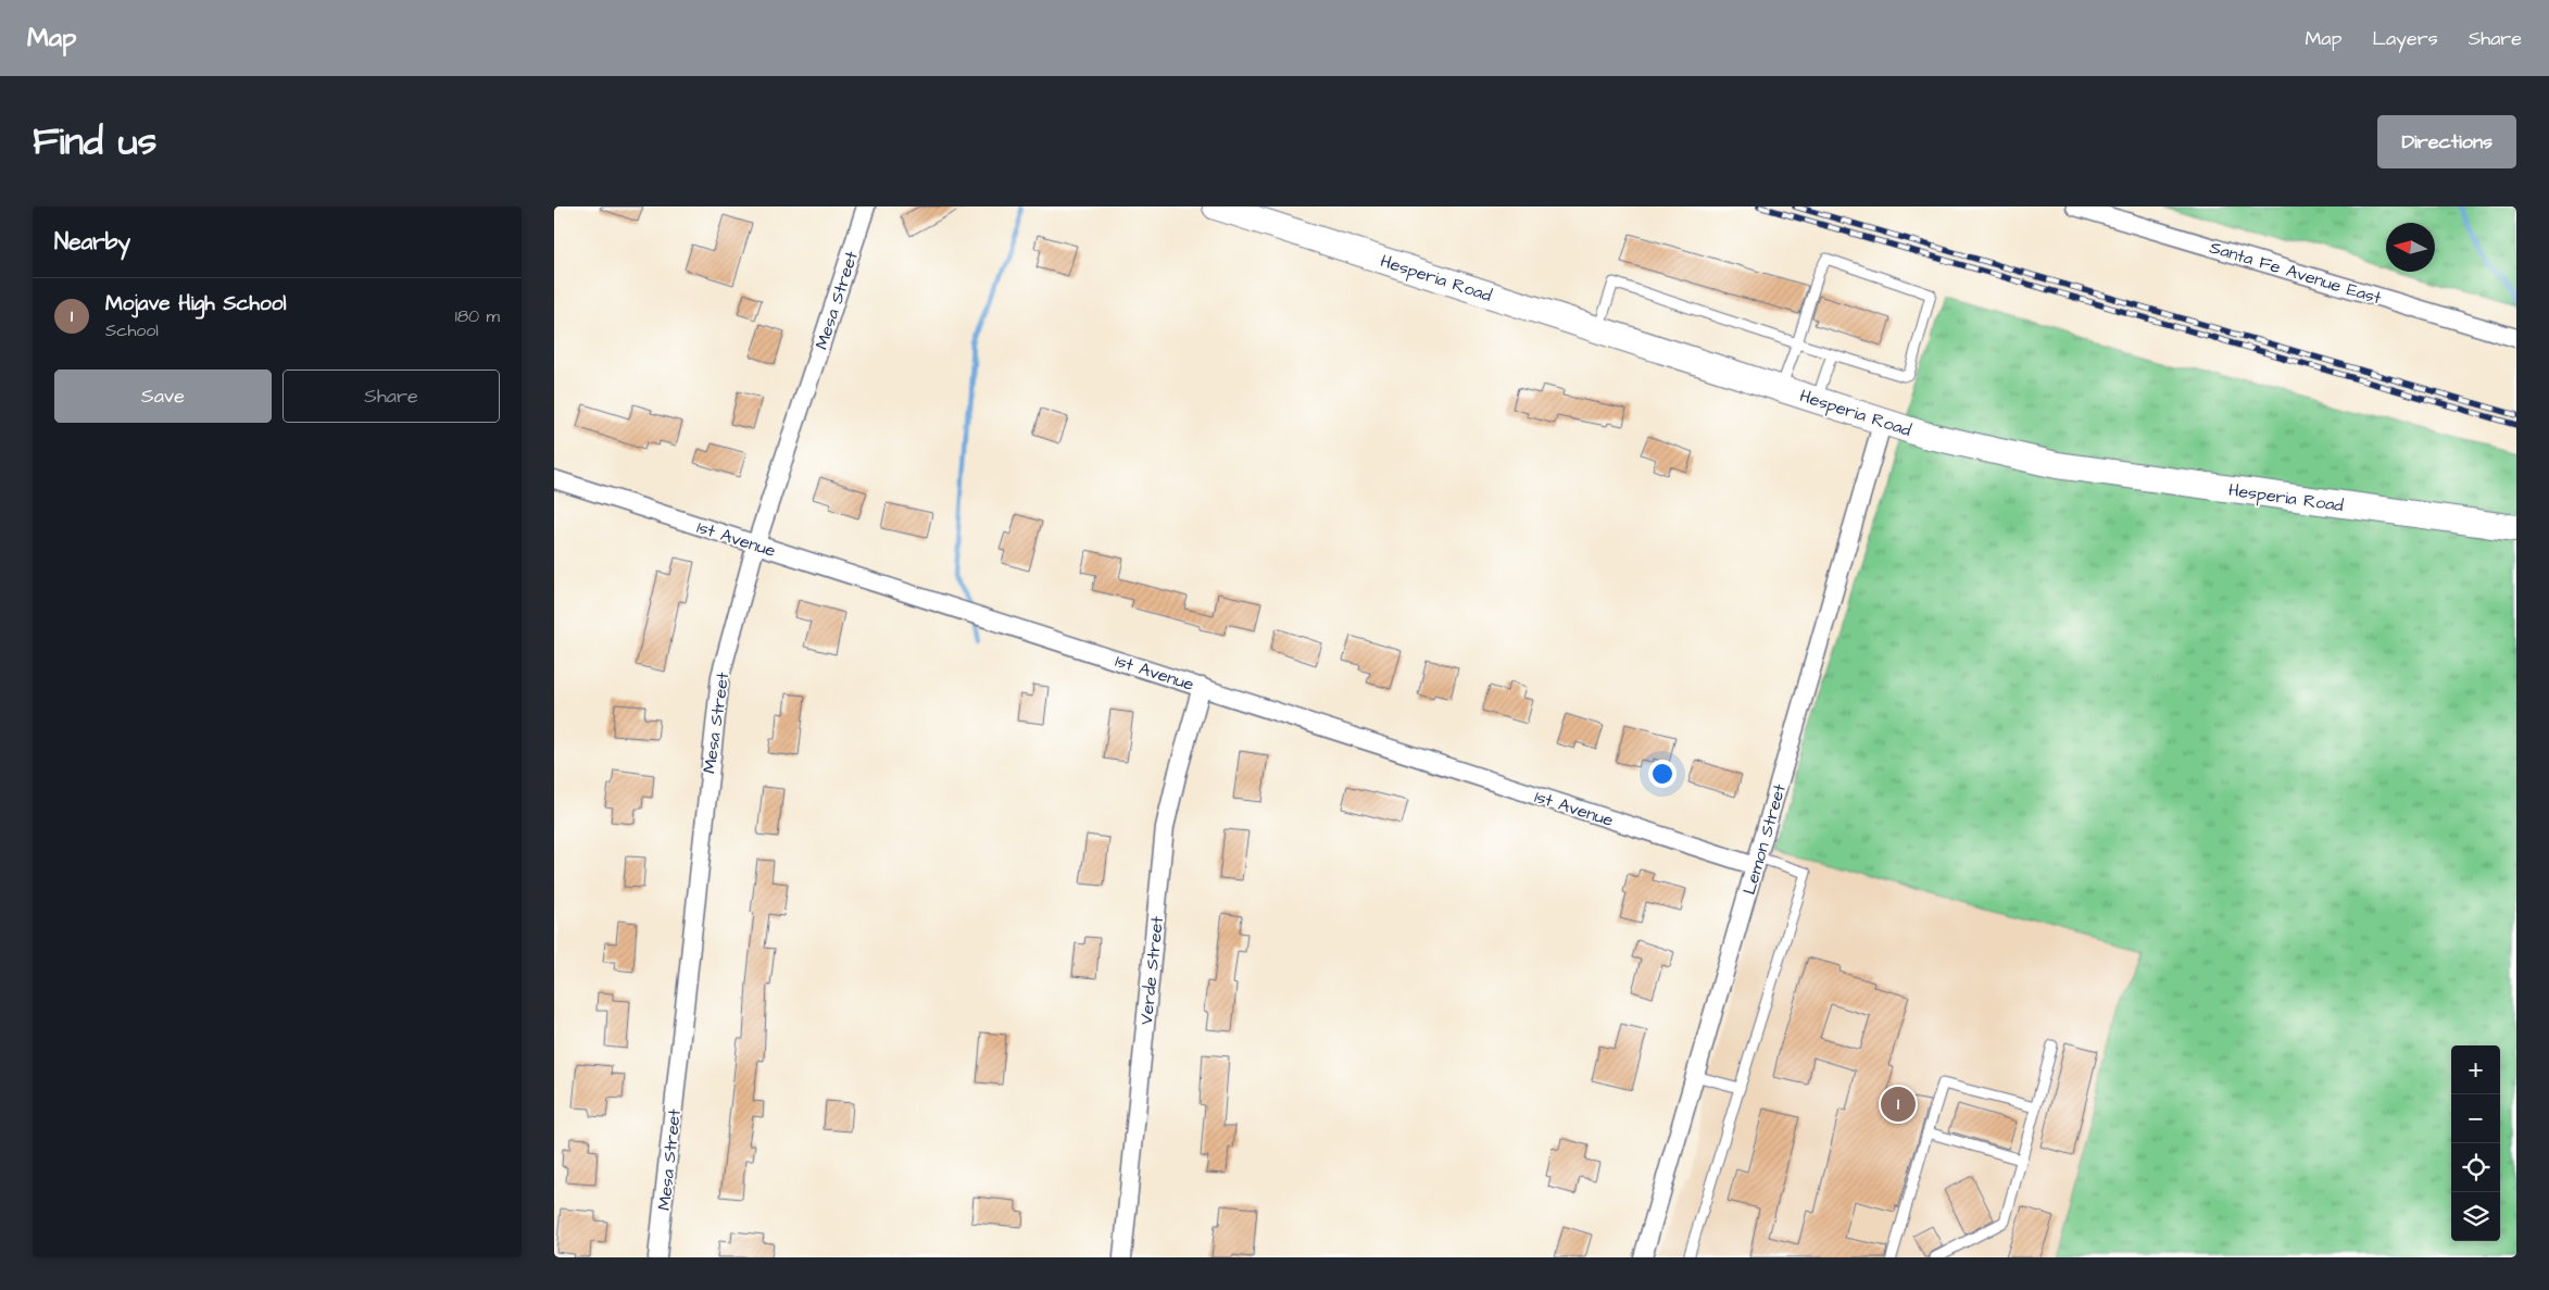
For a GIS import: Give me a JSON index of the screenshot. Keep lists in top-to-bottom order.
{
  "streets": {
    "main road": ["Hesperia Road"],
    "street": [
      "Santa Fe Avenue East",
      "Mesa Street",
      "1st Avenue",
      "Lemon Street",
      "Verde Street"
    ]
  },
  "crossings": [
    ["Hesperia Road", "Lemon Street"],
    ["Mesa Street", "1st Avenue"],
    ["1st Avenue", "Lemon Street"],
    ["1st Avenue", "Verde Street"]
  ],
  "north": "left",
  "page": {
    "header": "Map",
    "nav": ["Map", "Layers", "Share"],
    "title": "Find us",
    "buttons": [
      "Directions",
      ["Save", "Share"]
    ],
    "heading": "Nearby",
    "list": [
      {
        "mark": "1",
        "name": "Mojave High School",
        "note": "School",
        "value": "180 m"
      }
    ],
    "map_buttons": ["+", "−"],
    "pins": "1"
  }
}
